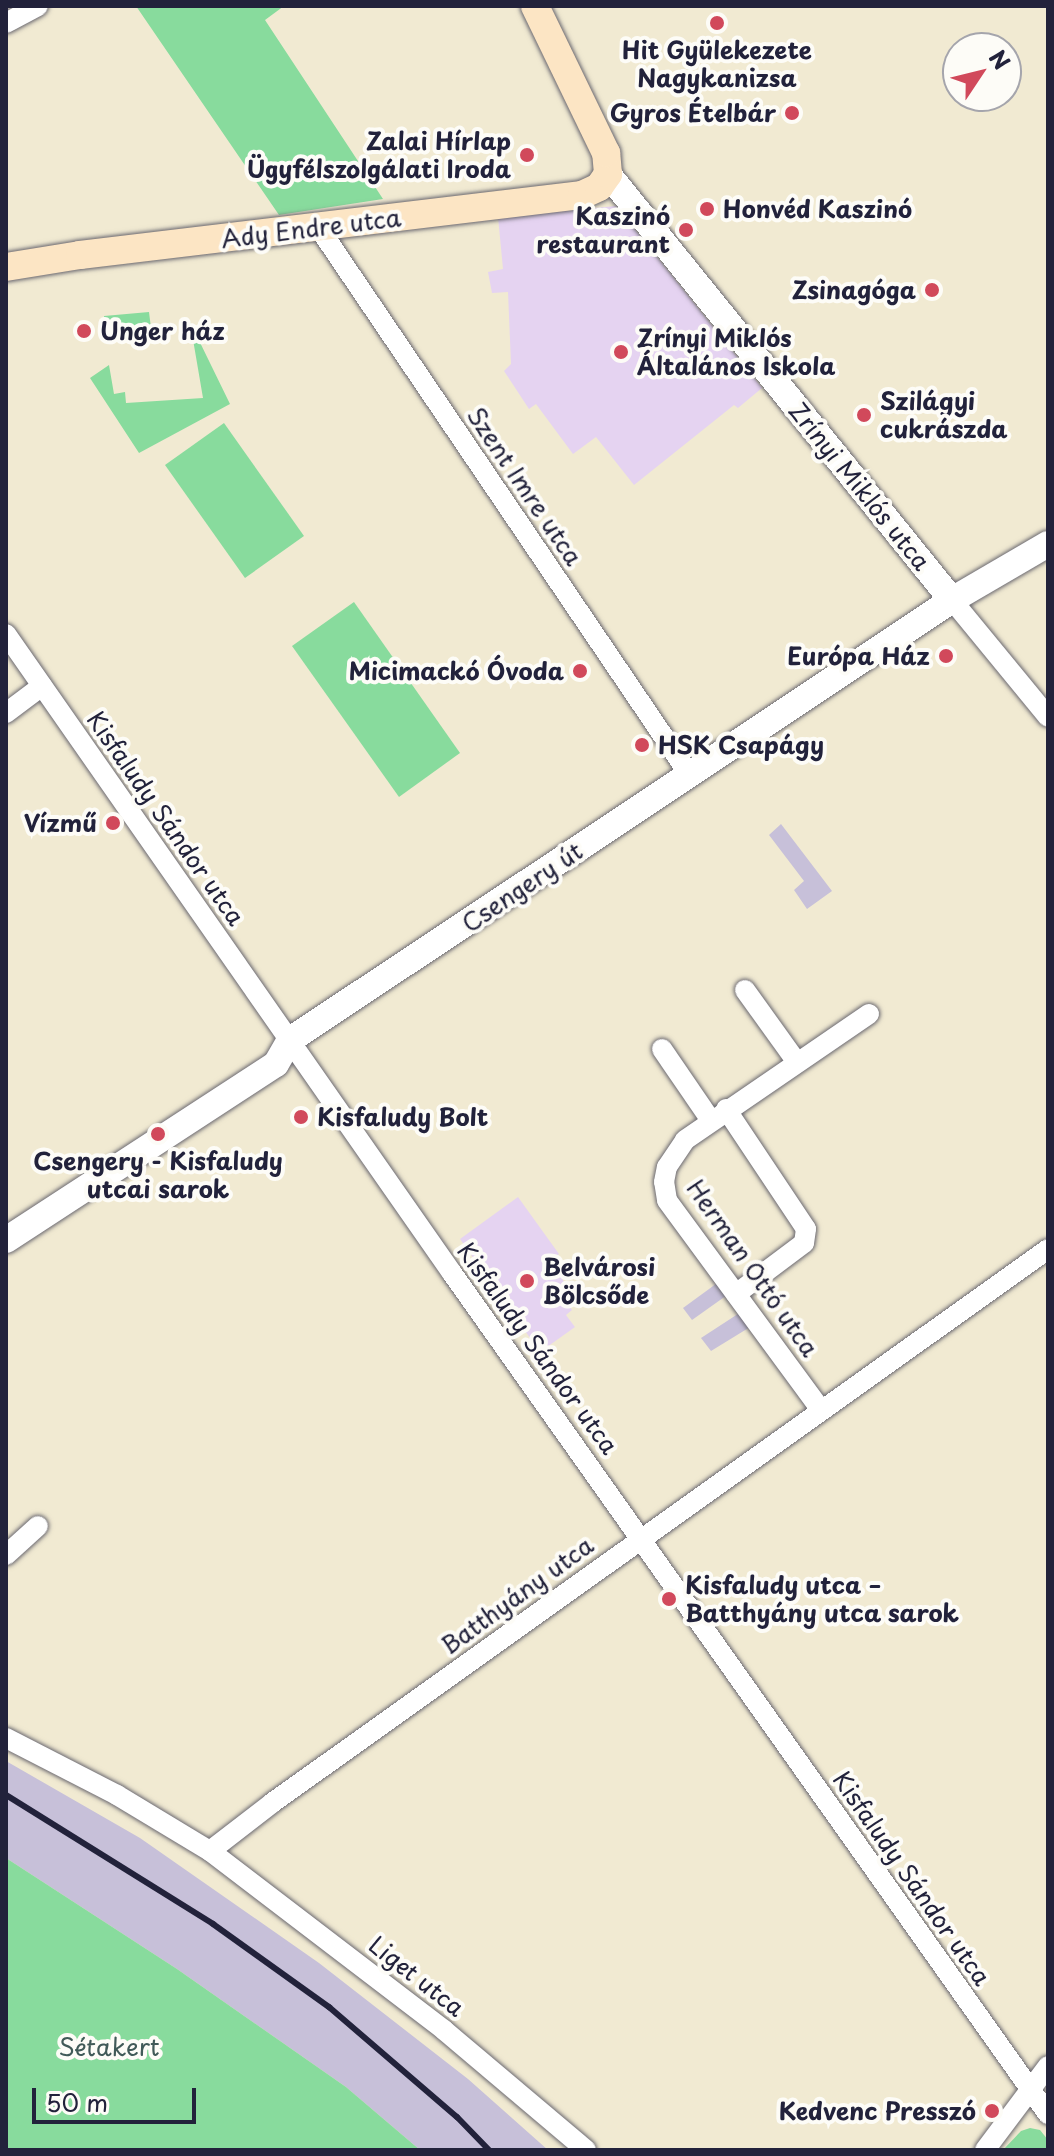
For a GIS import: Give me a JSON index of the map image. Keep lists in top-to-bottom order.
{
  "streets": {
    "main road": ["Ady Endre utca", "Zrínyi Miklós utca"],
    "street": [
      "Szent Imre utca",
      "Kisfaludy Sándor utca",
      "Csengery út",
      "Herman Ottó utca",
      "Batthyány utca",
      "Liget utca"
    ]
  },
  "crossings": [
    ["Ady Endre utca", "Szent Imre utca"],
    ["Ady Endre utca", "Zrínyi Miklós utca"],
    ["Szent Imre utca", "Csengery út"],
    ["Zrínyi Miklós utca", "Csengery út"],
    ["Kisfaludy Sándor utca", "Csengery út"],
    ["Kisfaludy Sándor utca", "Batthyány utca"],
    ["Herman Ottó utca", "Batthyány utca"],
    ["Batthyány utca", "Liget utca"]
  ],
  "parks": ["Sétakert"],
  "places": [
    "Hit Gyülekezete Nagykanizsa",
    "Gyros Ételbár",
    "Zalai Hírlap Ügyfélszolgálati Iroda",
    "Honvéd Kaszinó",
    "Kaszinó restaurant",
    "Zsinagóga",
    "Unger ház",
    "Zrínyi Miklós Általános Iskola",
    "Szilágyi cukrászda",
    "Európa Ház",
    "Micimackó Óvoda",
    "HSK Csapágy",
    "Vízmű",
    "Kisfaludy Bolt",
    "Csengery - Kisfaludy utcai sarok",
    "Belvárosi Bölcsőde",
    "Kisfaludy utca – Batthyány utca sarok",
    "Kedvenc Presszó"
  ],
  "scale_bar": "50 m",
  "north": "top right"
}
